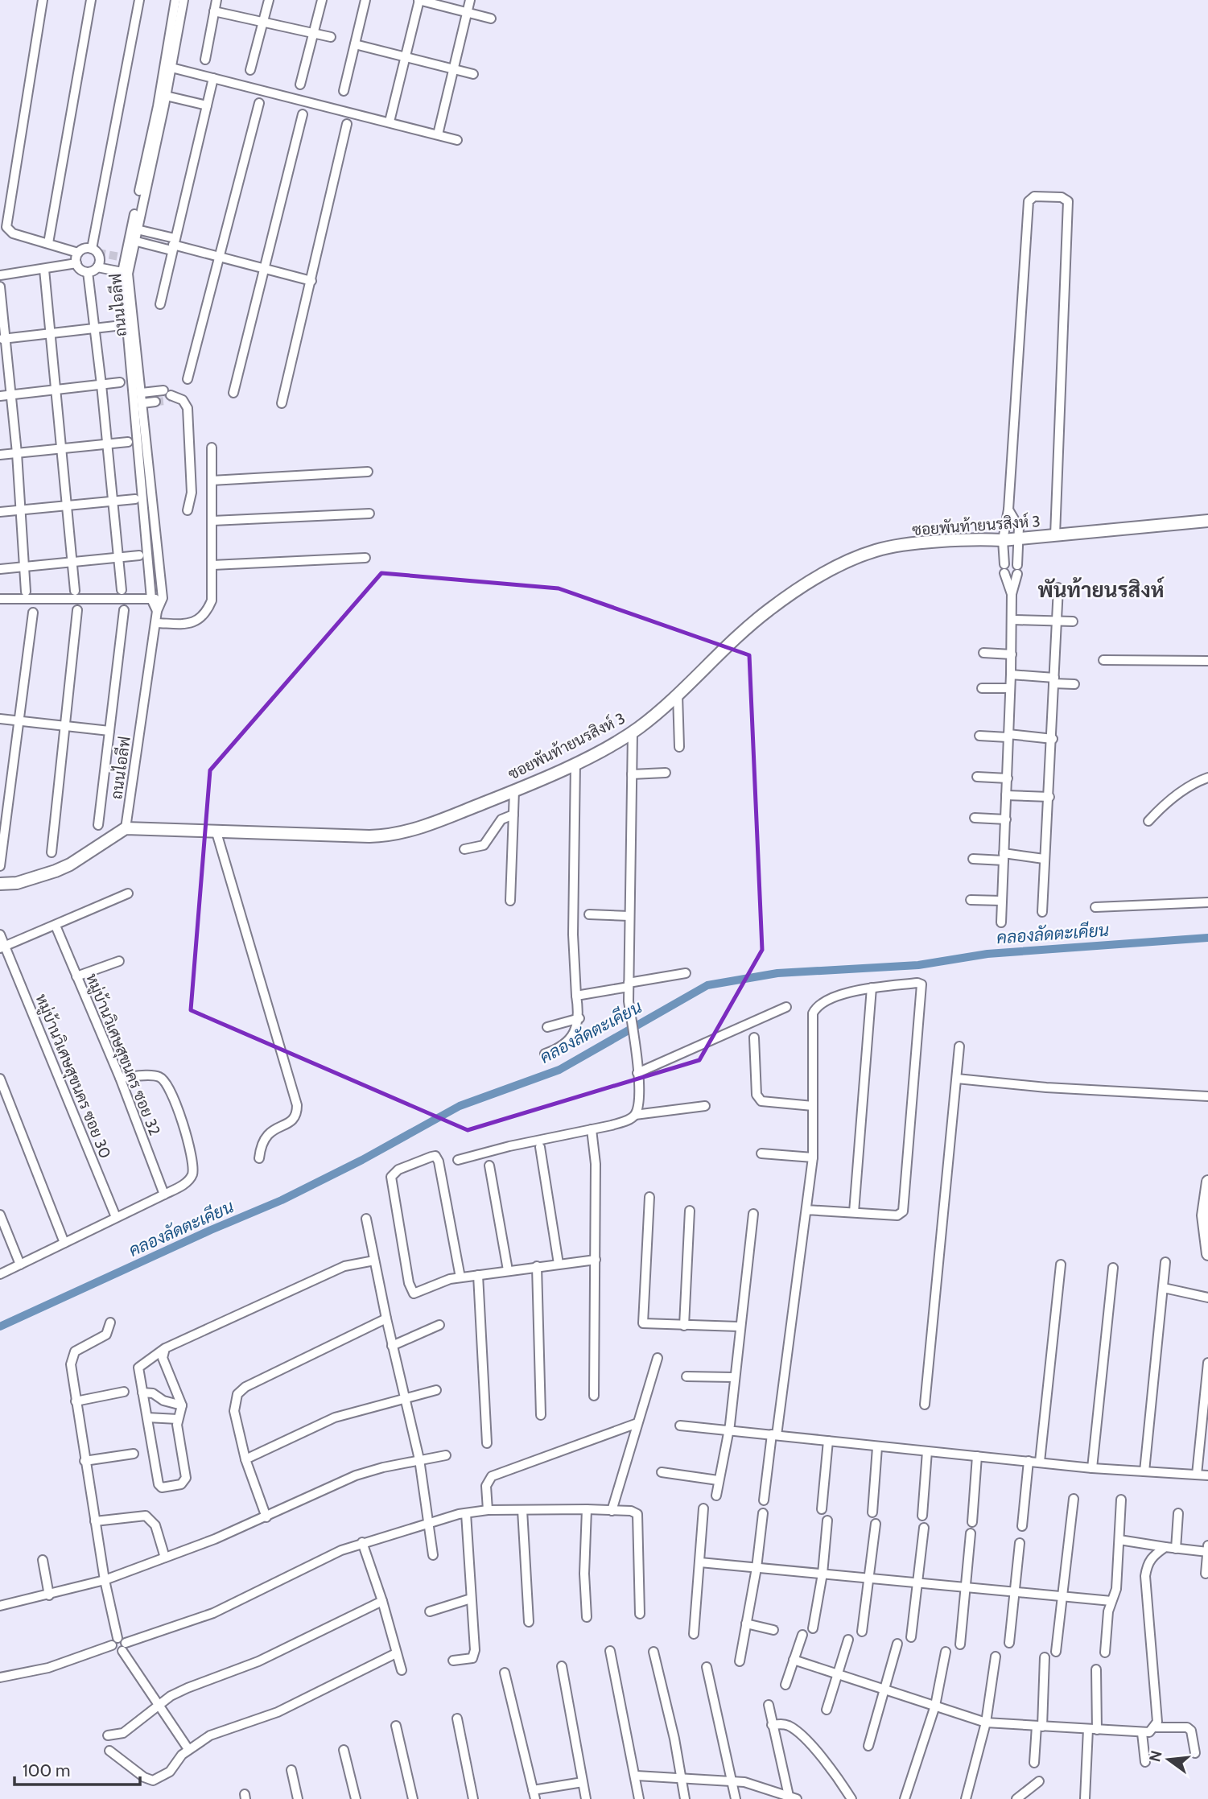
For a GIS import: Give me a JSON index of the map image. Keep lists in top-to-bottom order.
{
  "streets": {
    "street": [
      "ถนนไอลีฟ",
      "ซอยพันท้ายนรสิงห์ 3",
      "หมู่บ้านวิเศษสุขนคร ซอย 32",
      "หมู่บ้านวิเศษสุขนคร ซอย 30"
    ]
  },
  "crossings": [
    ["ถนนไอลีฟ", "ซอยพันท้ายนรสิงห์ 3"]
  ],
  "districts": ["พันท้ายนรสิงห์"],
  "water": ["คลองลัดตะเคียน"],
  "scale_bar": "100 m",
  "north": "left"
}
